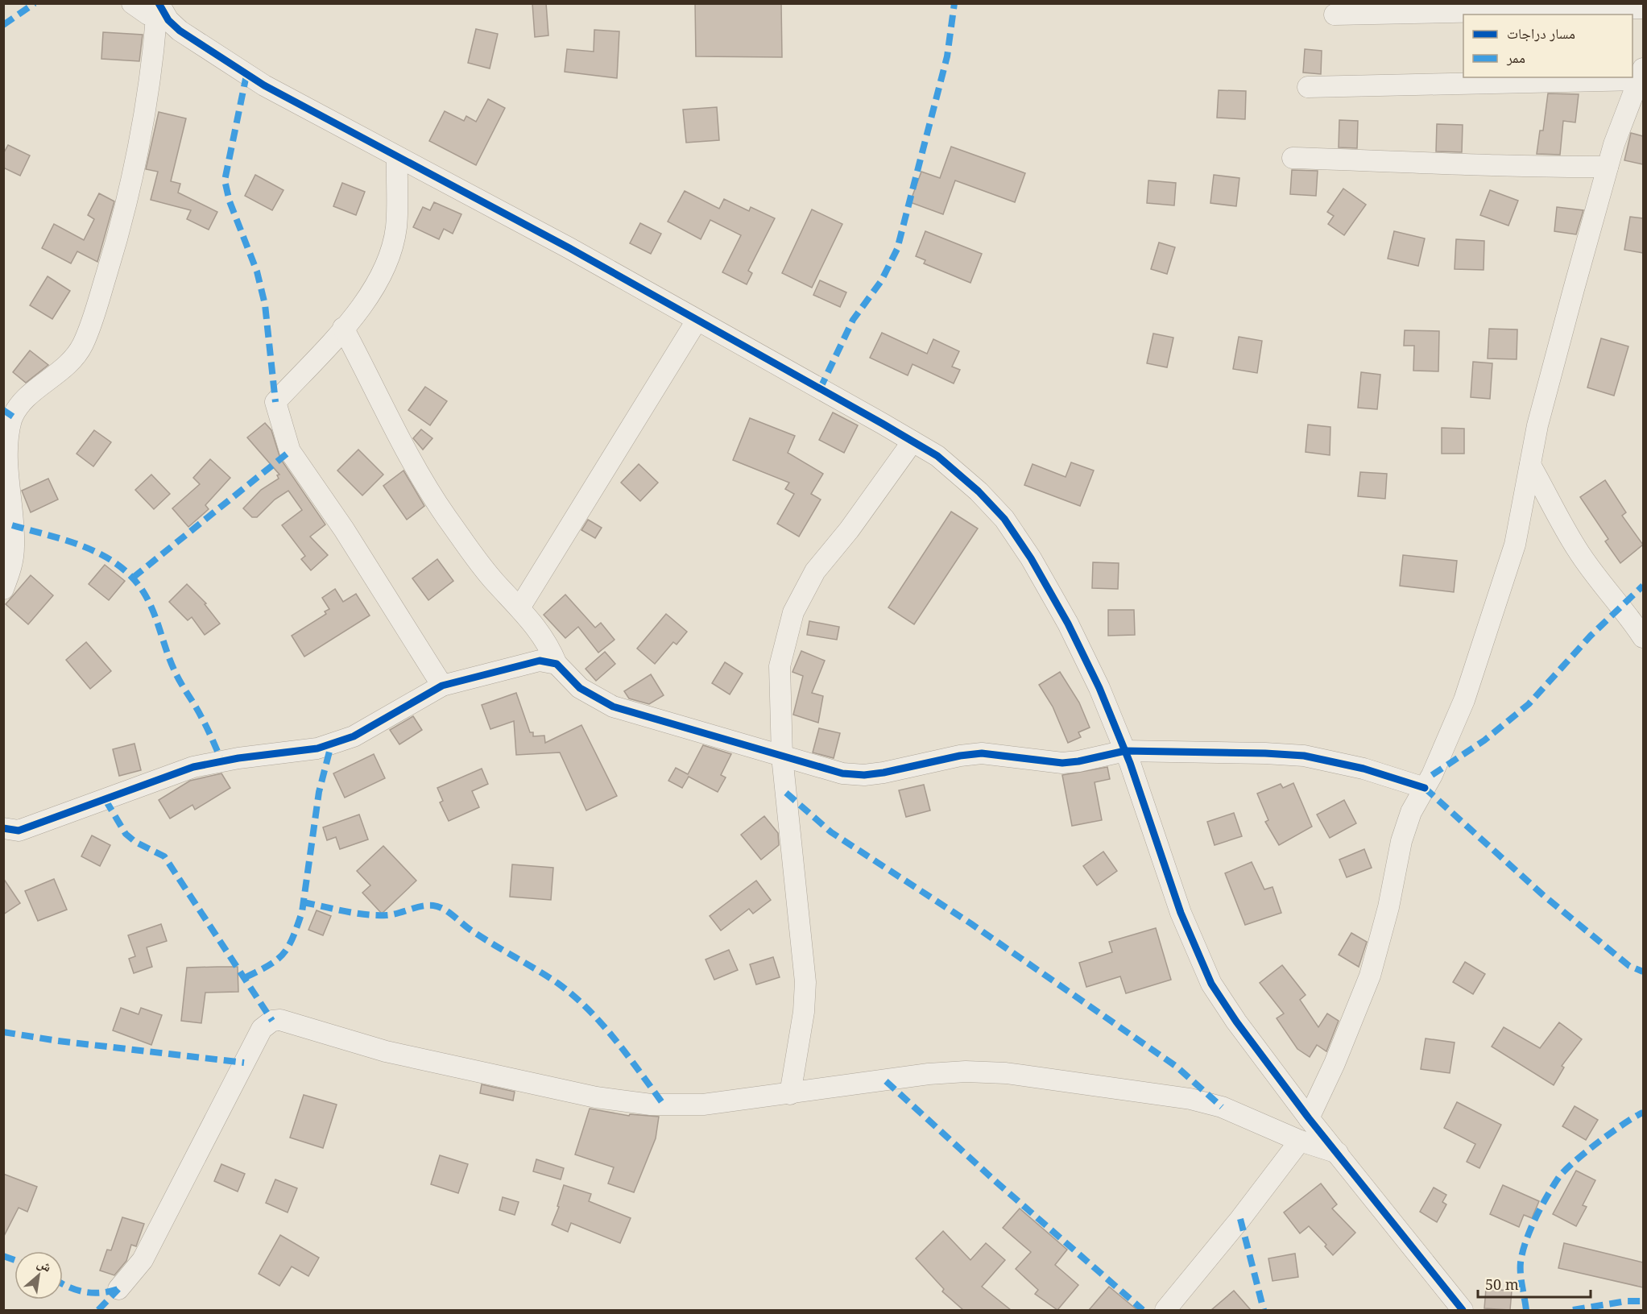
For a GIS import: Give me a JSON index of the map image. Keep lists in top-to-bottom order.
{
  "legend": ["مسار دراجات", "ممر"],
  "scale_bar": "50 m",
  "north": "top right"
}
